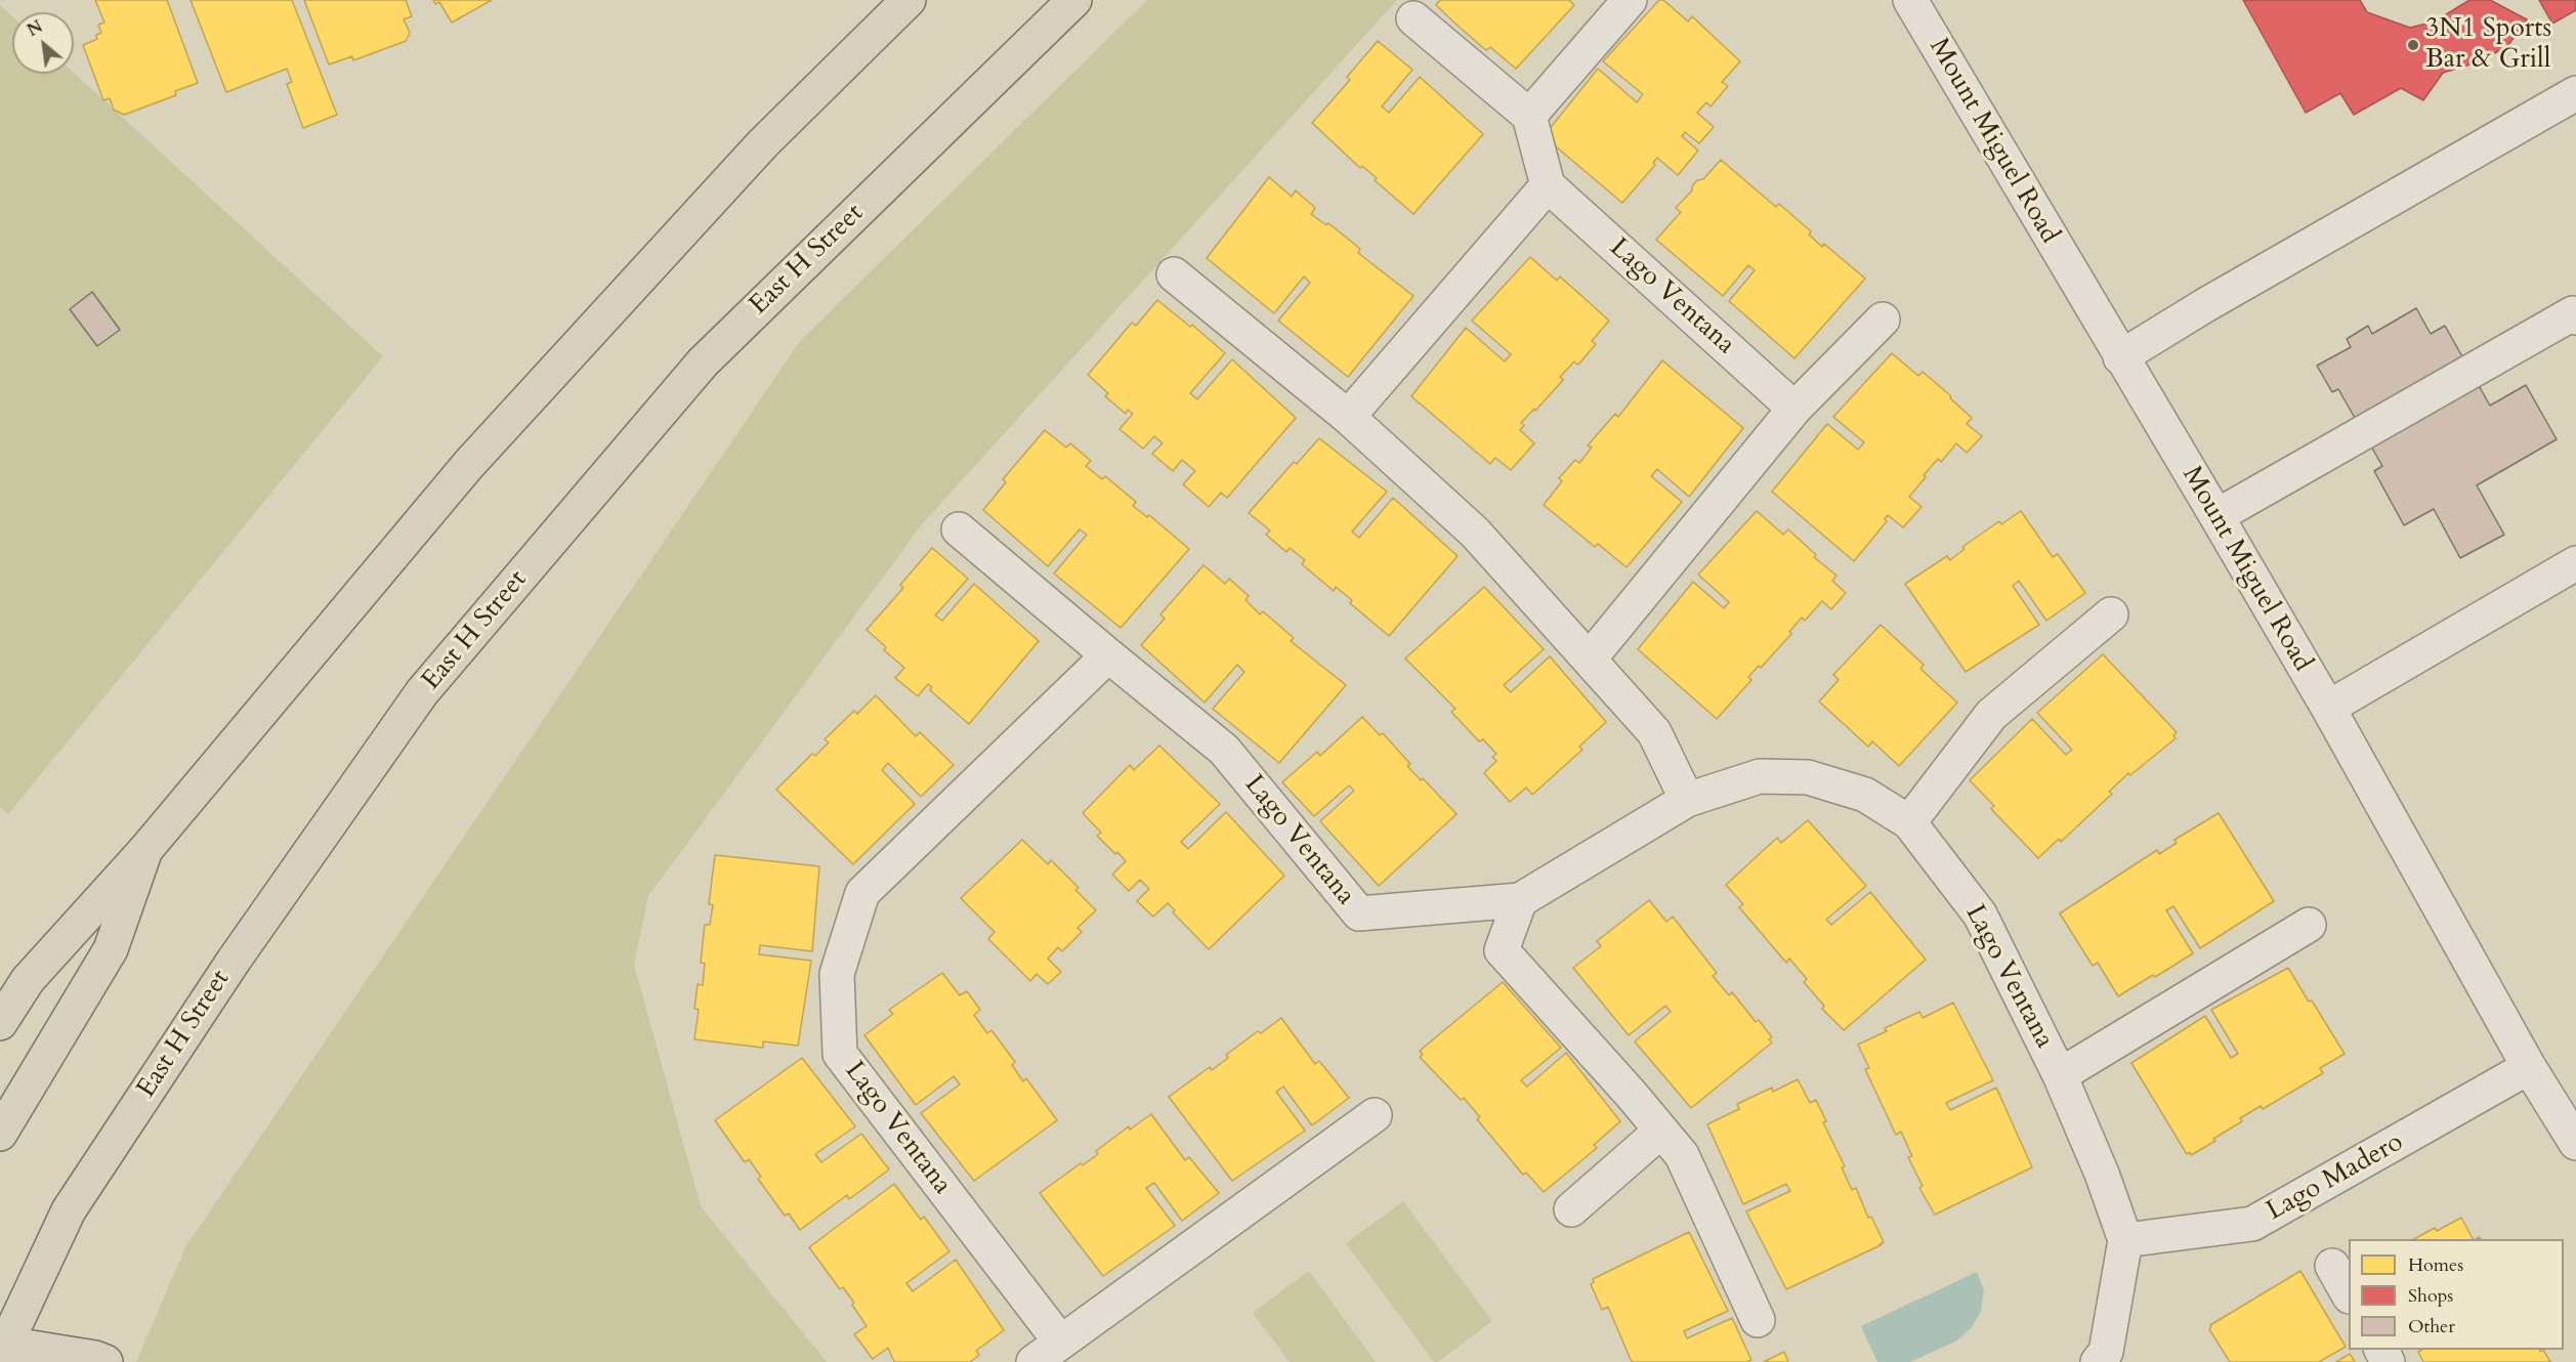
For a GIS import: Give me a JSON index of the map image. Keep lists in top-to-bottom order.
{
  "streets": {
    "main road": ["East H Street"],
    "street": ["Mount Miguel Road", "Lago Ventana", "Lago Madero"]
  },
  "crossings": [
    ["Mount Miguel Road", "Lago Madero"],
    ["Lago Ventana", "Lago Madero"]
  ],
  "places": ["3N1 Sports Bar & Grill"],
  "legend": ["Homes", "Shops", "Other"],
  "north": "top left"
}
